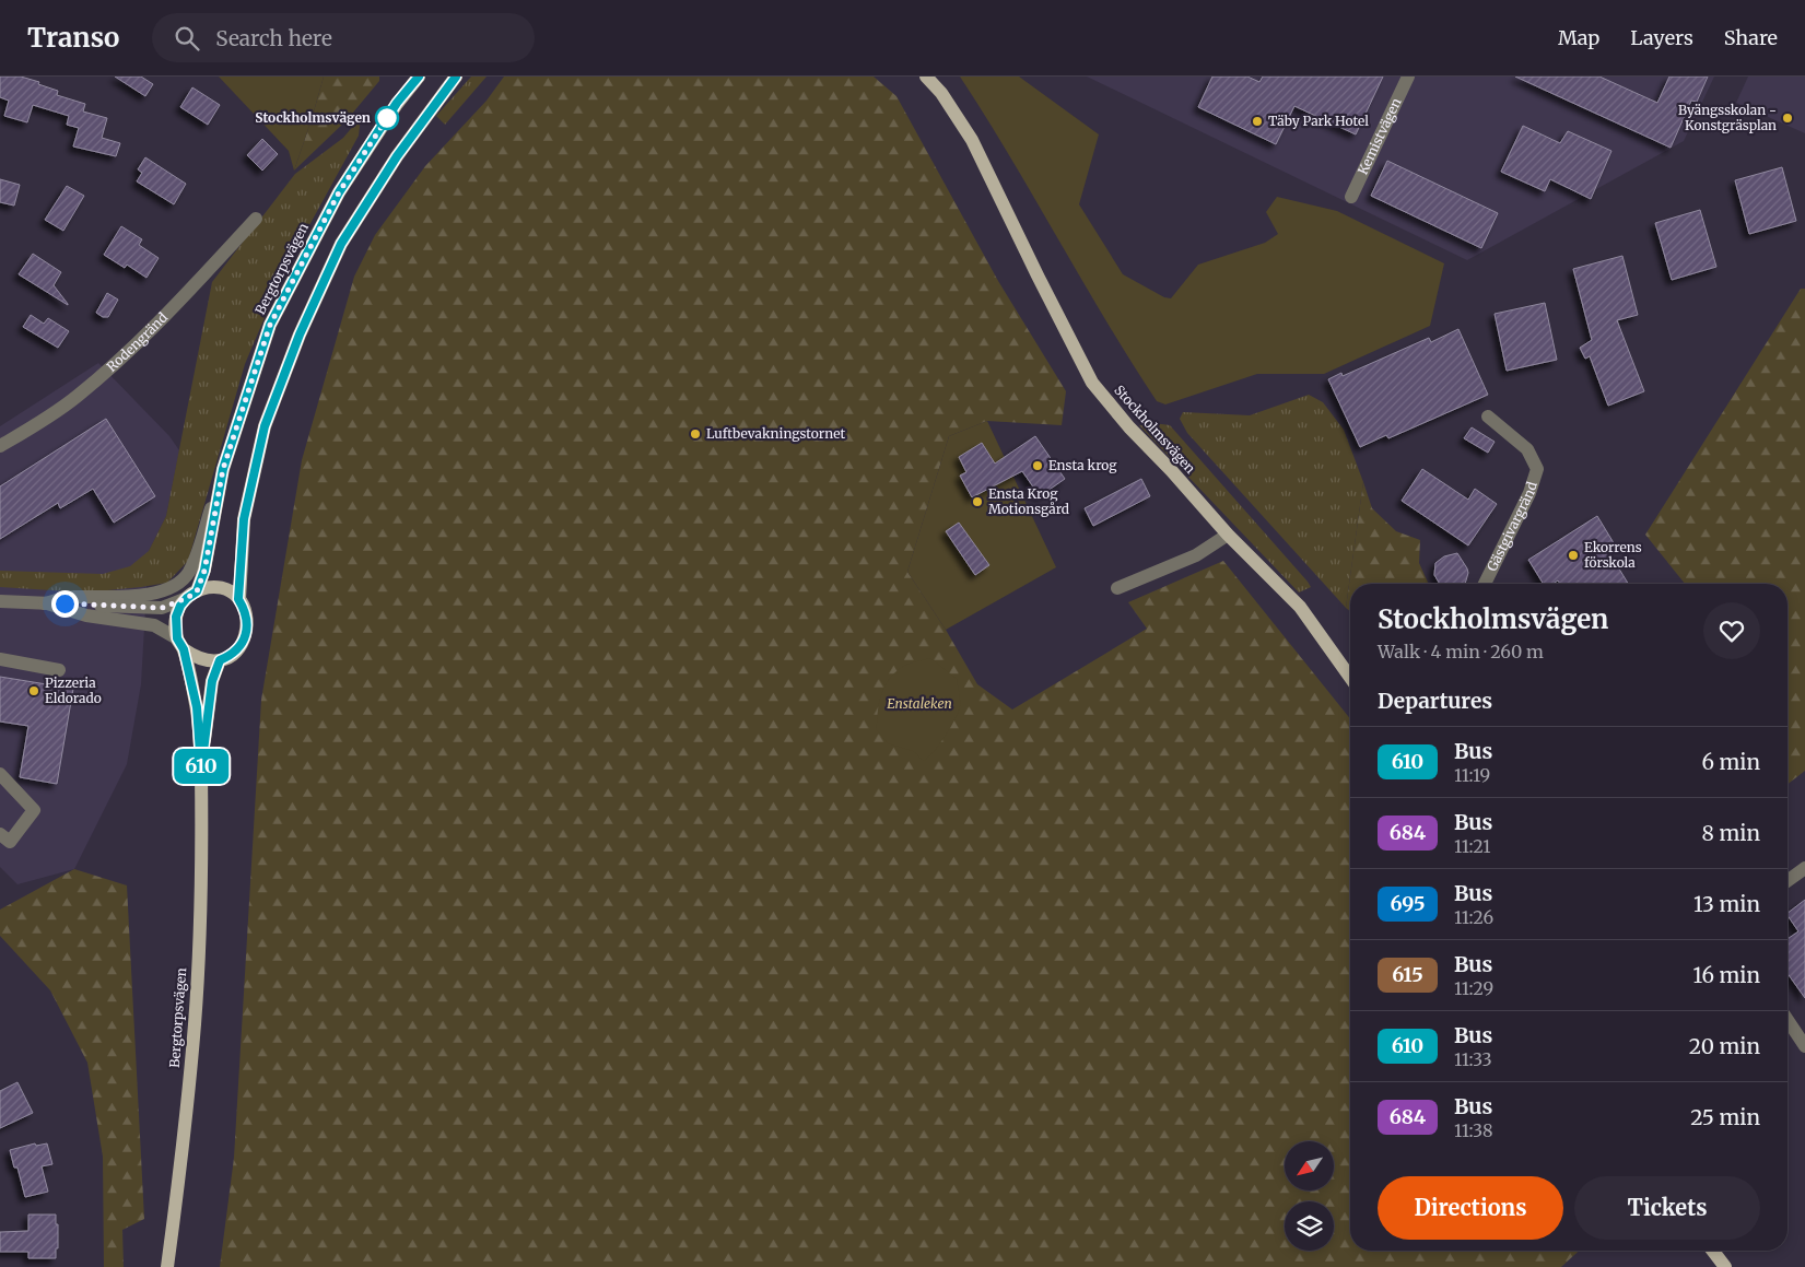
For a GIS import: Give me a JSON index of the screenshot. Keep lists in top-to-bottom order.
{
  "streets": {
    "main road": ["Bergtorpsvägen", "Stockholmsvägen"],
    "street": ["Kemistvägen", "Rodengränd", "Gästgivargränd"]
  },
  "parks": ["Enstaleken"],
  "places": [
    "Stockholmsvägen",
    "Byängsskolan - Konstgräsplan",
    "Täby Park Hotel",
    "Luftbevakningstornet",
    "Ensta krog",
    "Ensta Krog Motionsgård",
    "Ekorrens förskola",
    "Pizzeria Eldorado"
  ],
  "lines": ["bus line 610"],
  "north": "bottom left",
  "page": {
    "header": "Transo",
    "search": "Search here",
    "nav": ["Map", "Layers", "Share"],
    "on_map": "610",
    "heading": [
      ["Stockholmsvägen", "Walk · 4 min · 260 m"],
      "Departures"
    ],
    "list": [
      {
        "mark": "610",
        "name": "Bus",
        "note": "11:19",
        "value": "6 min"
      },
      {
        "mark": "684",
        "name": "Bus",
        "note": "11:21",
        "value": "8 min"
      },
      {
        "mark": "695",
        "name": "Bus",
        "note": "11:26",
        "value": "13 min"
      },
      {
        "mark": "615",
        "name": "Bus",
        "note": "11:29",
        "value": "16 min"
      },
      {
        "mark": "610",
        "name": "Bus",
        "note": "11:33",
        "value": "20 min"
      },
      {
        "mark": "684",
        "name": "Bus",
        "note": "11:38",
        "value": "25 min"
      }
    ],
    "buttons": ["Directions", "Tickets"]
  }
}
